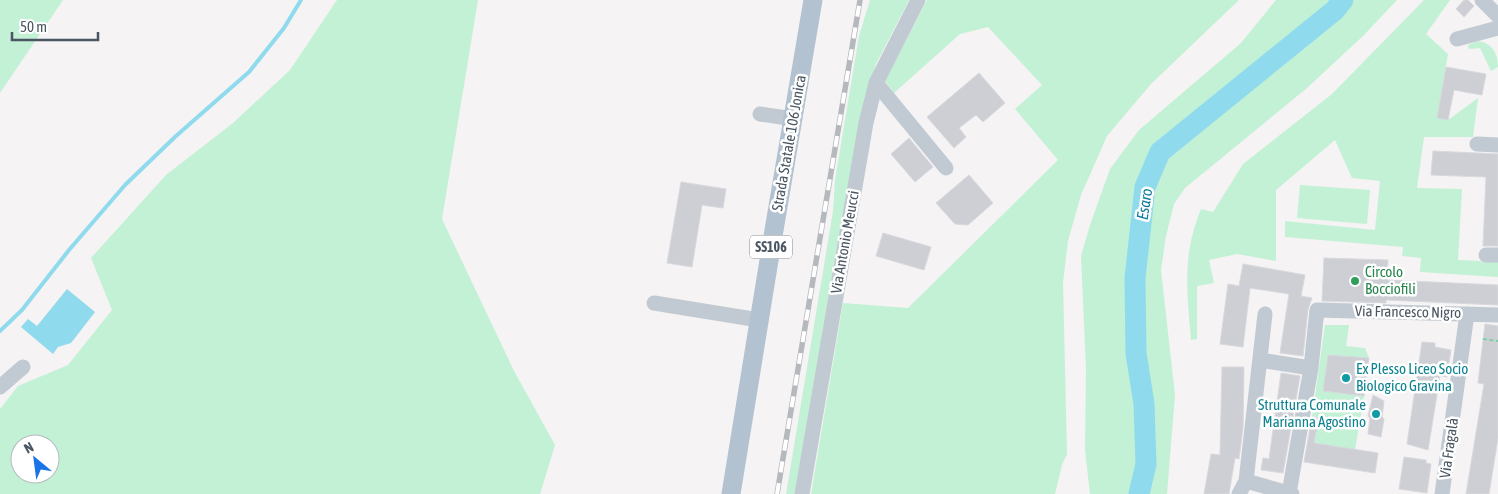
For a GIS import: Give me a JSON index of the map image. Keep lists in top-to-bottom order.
{
  "streets": {
    "main road": ["Strada Statale 106 Jonica", "SS106"],
    "street": ["Via Antonio Meucci", "Via Francesco Nigro", "Via Fragalà"]
  },
  "crossings": [
    ["Via Francesco Nigro", "Via Fragalà"]
  ],
  "water": ["Esaro"],
  "places": ["Circolo Bocciofili", "Ex Plesso Liceo Socio Biologico Gravina", "Struttura Comunale Marianna Agostino"],
  "scale_bar": "50 m",
  "north": "top left"
}
